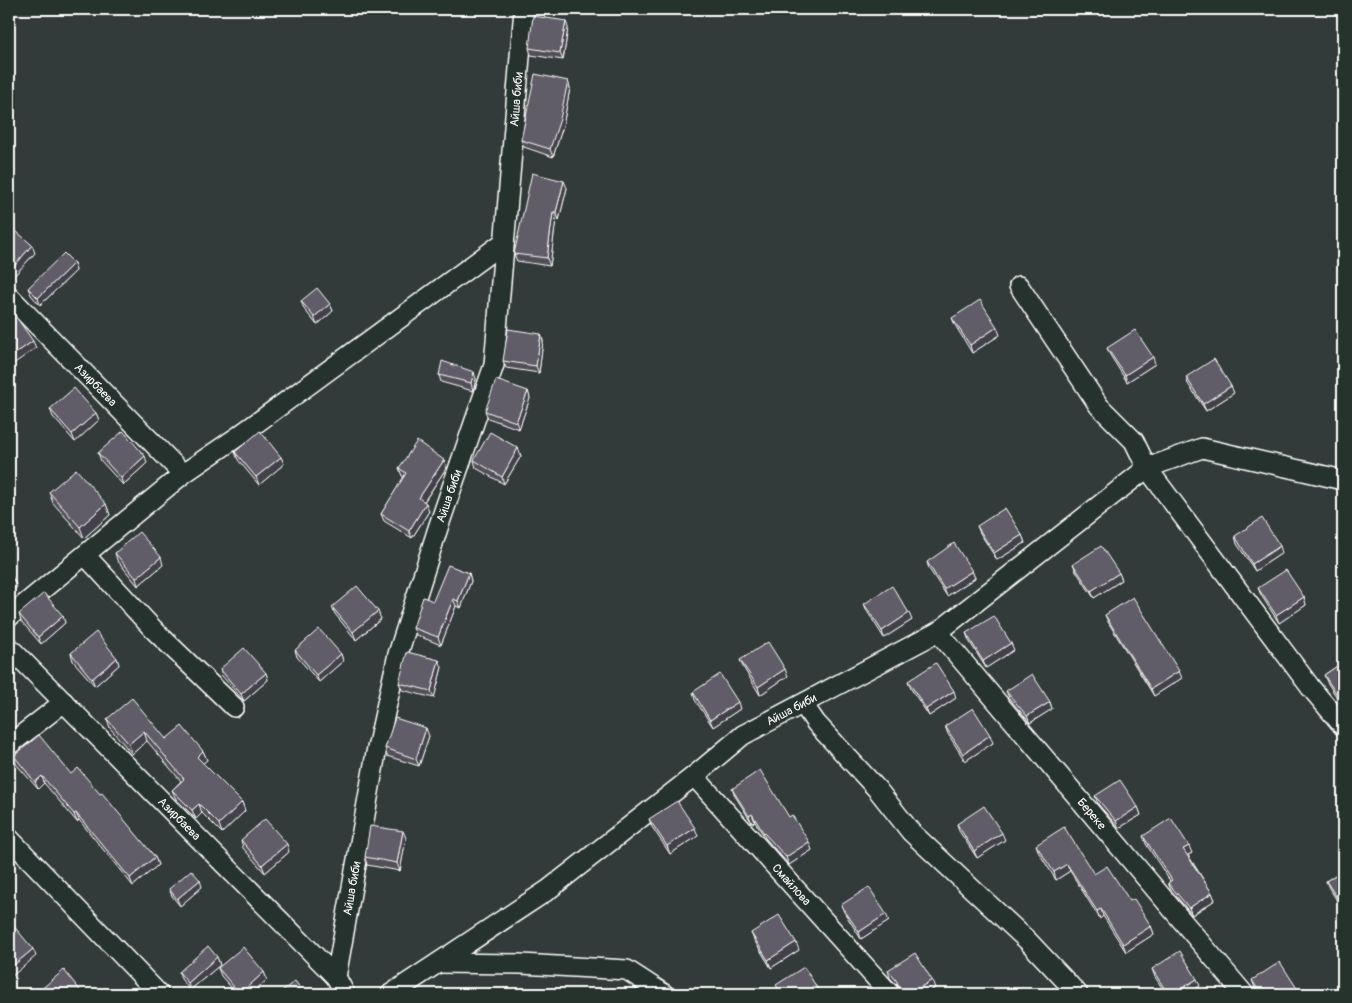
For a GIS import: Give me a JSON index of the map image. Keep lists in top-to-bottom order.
{
  "streets": {
    "street": [
      "Айша биби",
      "Азирбаева",
      "Береке",
      "Смайлова"
    ]
  },
  "crossings": [
    ["Айша биби", "Азирбаева"],
    ["Айша биби", "Береке"],
    ["Айша биби", "Смайлова"]
  ]
}
